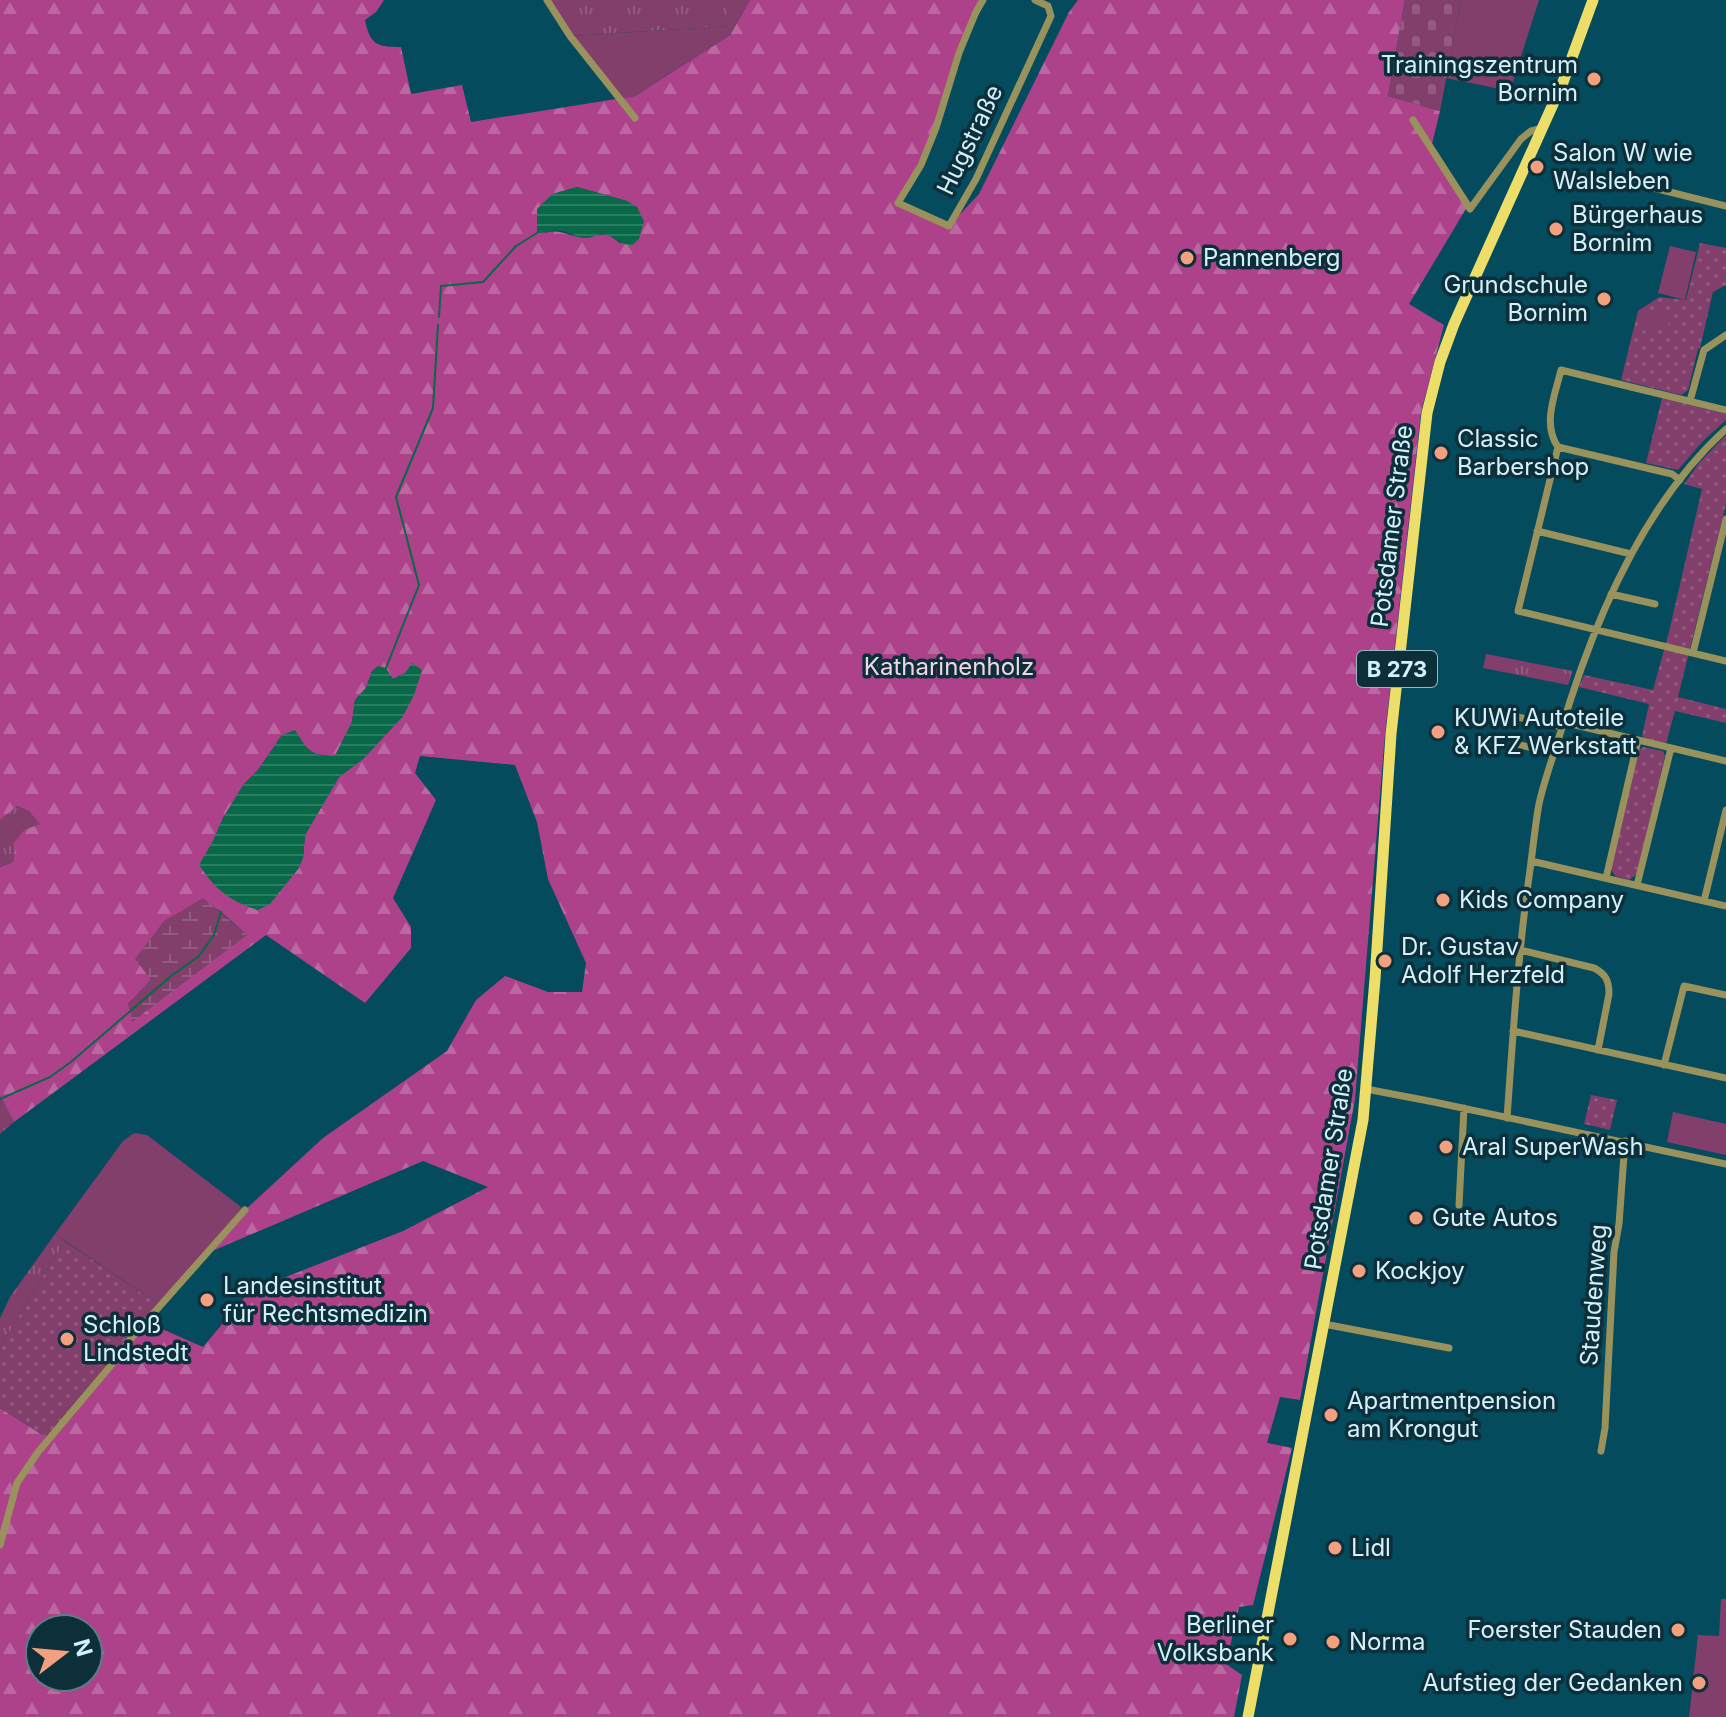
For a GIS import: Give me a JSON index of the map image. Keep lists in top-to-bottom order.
{
  "streets": {
    "main road": ["Potsdamer Straße", "B 273"],
    "street": ["Hugstraße", "Staudenweg"]
  },
  "parks": ["Katharinenholz"],
  "places": [
    "Trainingszentrum Bornim",
    "Salon W wie Walsleben",
    "Bürgerhaus Bornim",
    "Pannenberg",
    "Grundschule Bornim",
    "Classic Barbershop",
    "KUWi Autoteile & KFZ Werkstatt",
    "Kids Company",
    "Dr. Gustav Adolf Herzfeld",
    "Aral SuperWash",
    "Gute Autos",
    "Kockjoy",
    "Landesinstitut für Rechtsmedizin",
    "Schloß Lindstedt",
    "Apartmentpension am Krongut",
    "Lidl",
    "Foerster Stauden",
    "Berliner Volksbank",
    "Norma",
    "Aufstieg der Gedanken"
  ],
  "north": "right"
}
